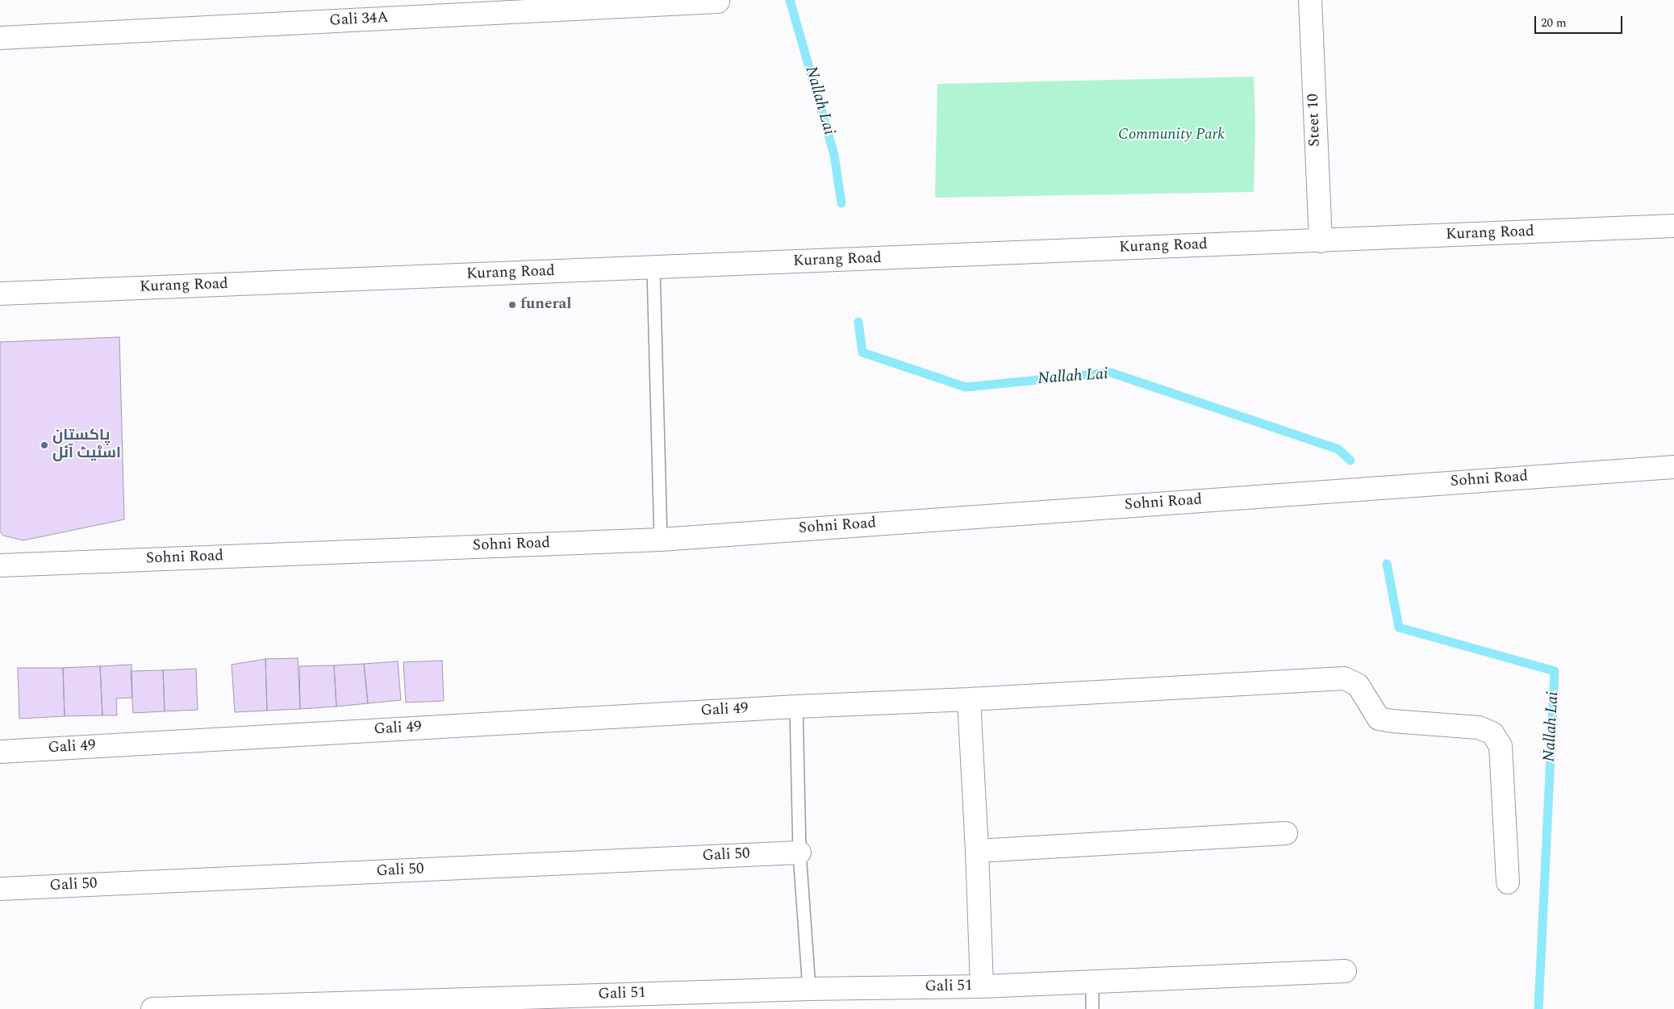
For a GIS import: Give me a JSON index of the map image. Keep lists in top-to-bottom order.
{
  "streets": {
    "street": [
      "Gali 34A",
      "Steet 10",
      "Kurang Road",
      "Sohni Road",
      "Gali 49",
      "Gali 50",
      "Gali 51"
    ]
  },
  "crossings": [
    ["Steet 10", "Kurang Road"]
  ],
  "water": ["Nallah Lai"],
  "parks": ["Community Park"],
  "places": ["funeral", "پاکستان اسٹیٹ آئل"],
  "scale_bar": "20 m"
}
